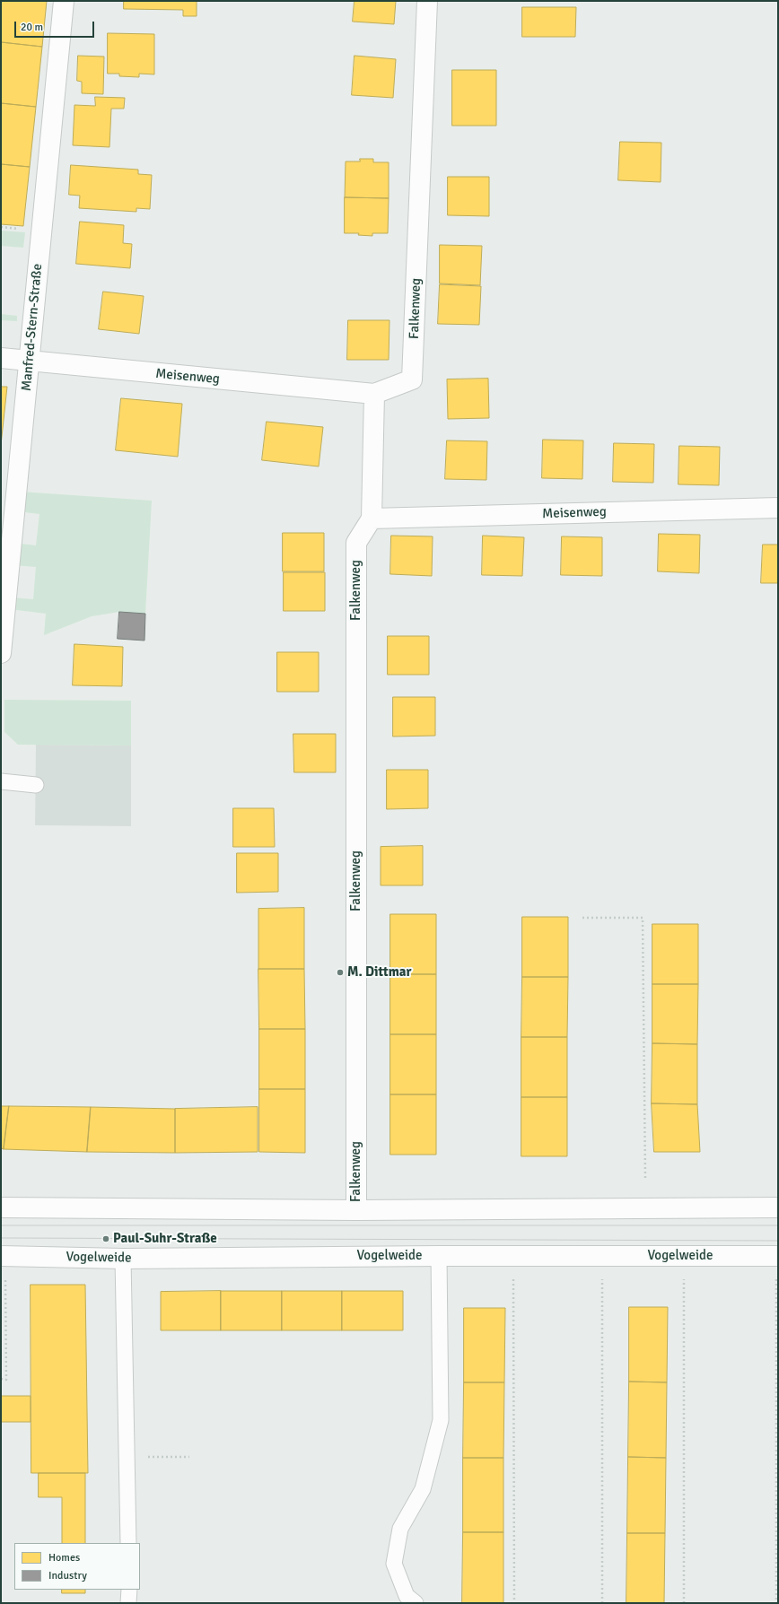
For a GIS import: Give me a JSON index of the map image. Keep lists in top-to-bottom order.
{
  "streets": {
    "street": [
      "Falkenweg",
      "Manfred-Stern-Straße",
      "Meisenweg",
      "Vogelweide"
    ]
  },
  "crossings": [
    ["Falkenweg", "Meisenweg"],
    ["Manfred-Stern-Straße", "Meisenweg"]
  ],
  "places": ["M. Dittmar", "Paul-Suhr-Straße"],
  "legend": ["Homes", "Industry"],
  "scale_bar": "20 m"
}
